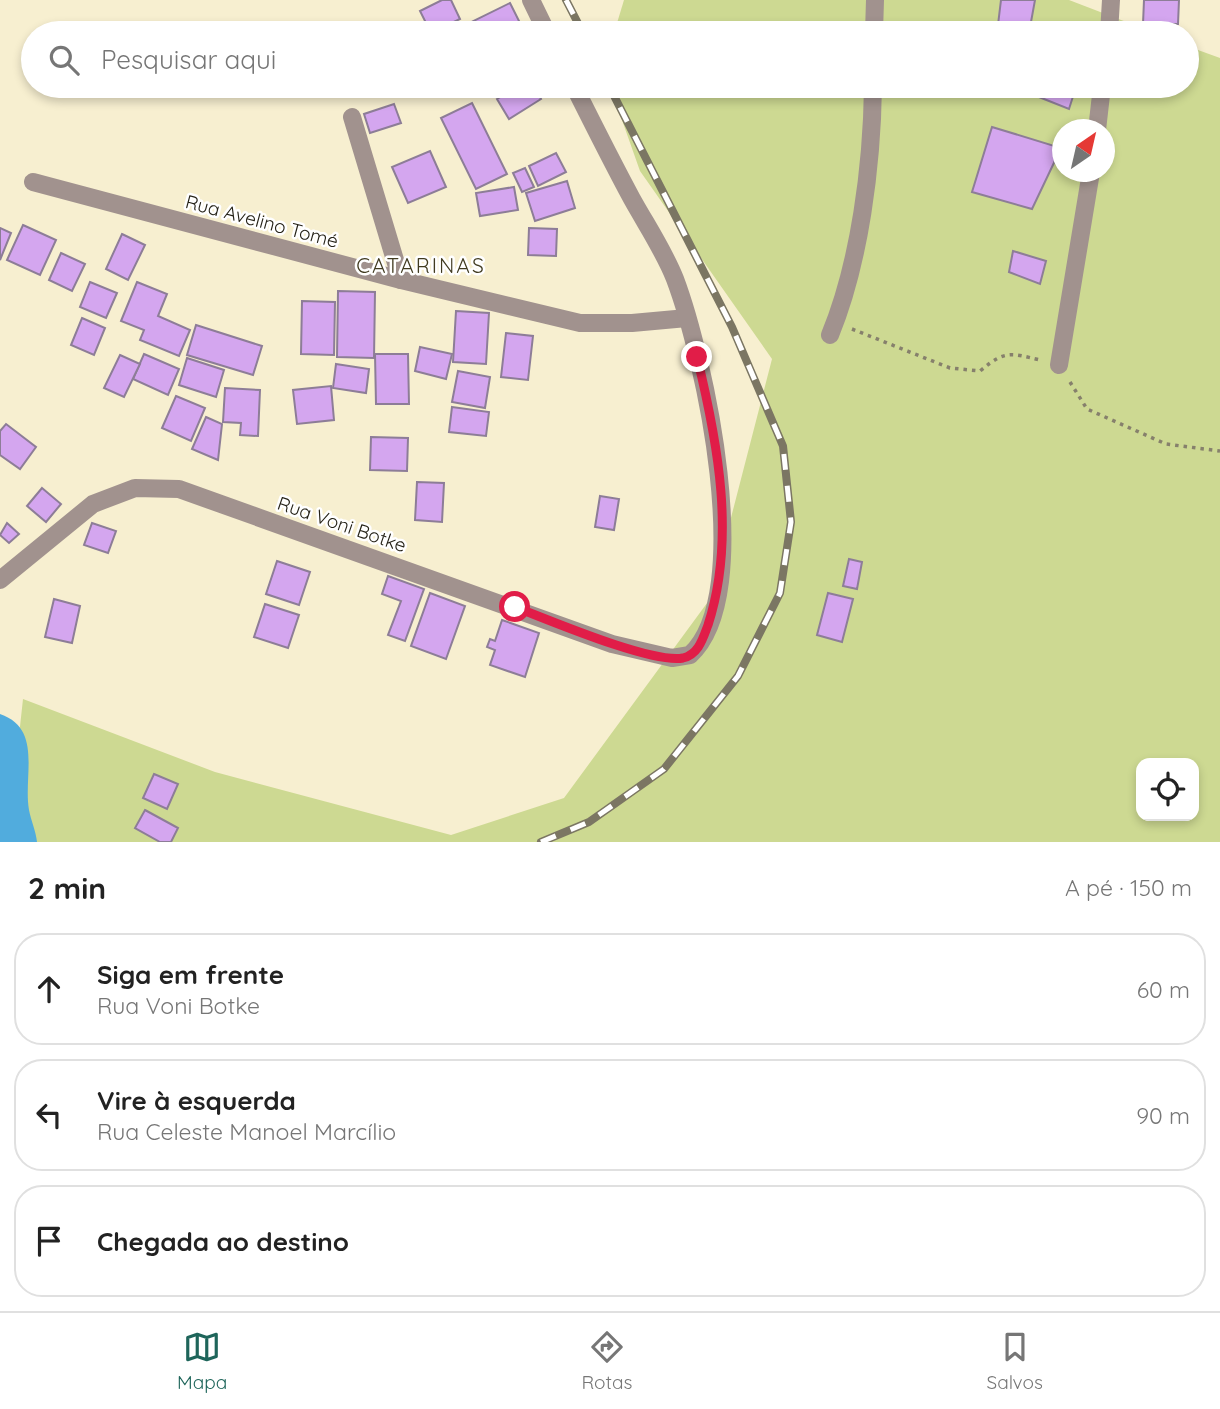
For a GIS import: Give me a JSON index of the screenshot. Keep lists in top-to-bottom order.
{
  "streets": {
    "street": ["Rua Avelino Tomé", "Rua Voni Botke"]
  },
  "crossings": [
    ["Rua Avelino Tomé", "Rua Voni Botke"]
  ],
  "districts": ["CATARINAS"],
  "north": "top right",
  "page": {
    "search": "Pesquisar aqui",
    "heading": ["2 min", "A pé · 150 m"],
    "list": [
      ["Siga em frente", "Rua Voni Botke", "60 m"],
      ["Vire à esquerda", "Rua Celeste Manoel Marcílio", "90 m"],
      "Chegada ao destino"
    ],
    "nav": ["Mapa", "Rotas", "Salvos"]
  }
}
